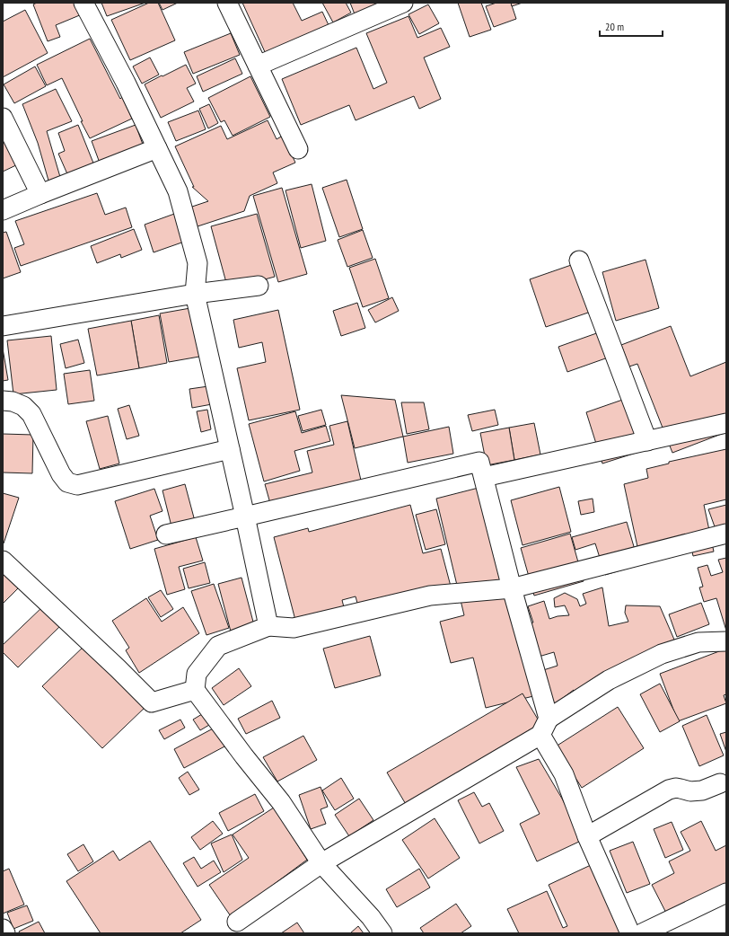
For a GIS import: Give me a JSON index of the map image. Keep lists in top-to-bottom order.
{
  "scale_bar": "20 m"
}
